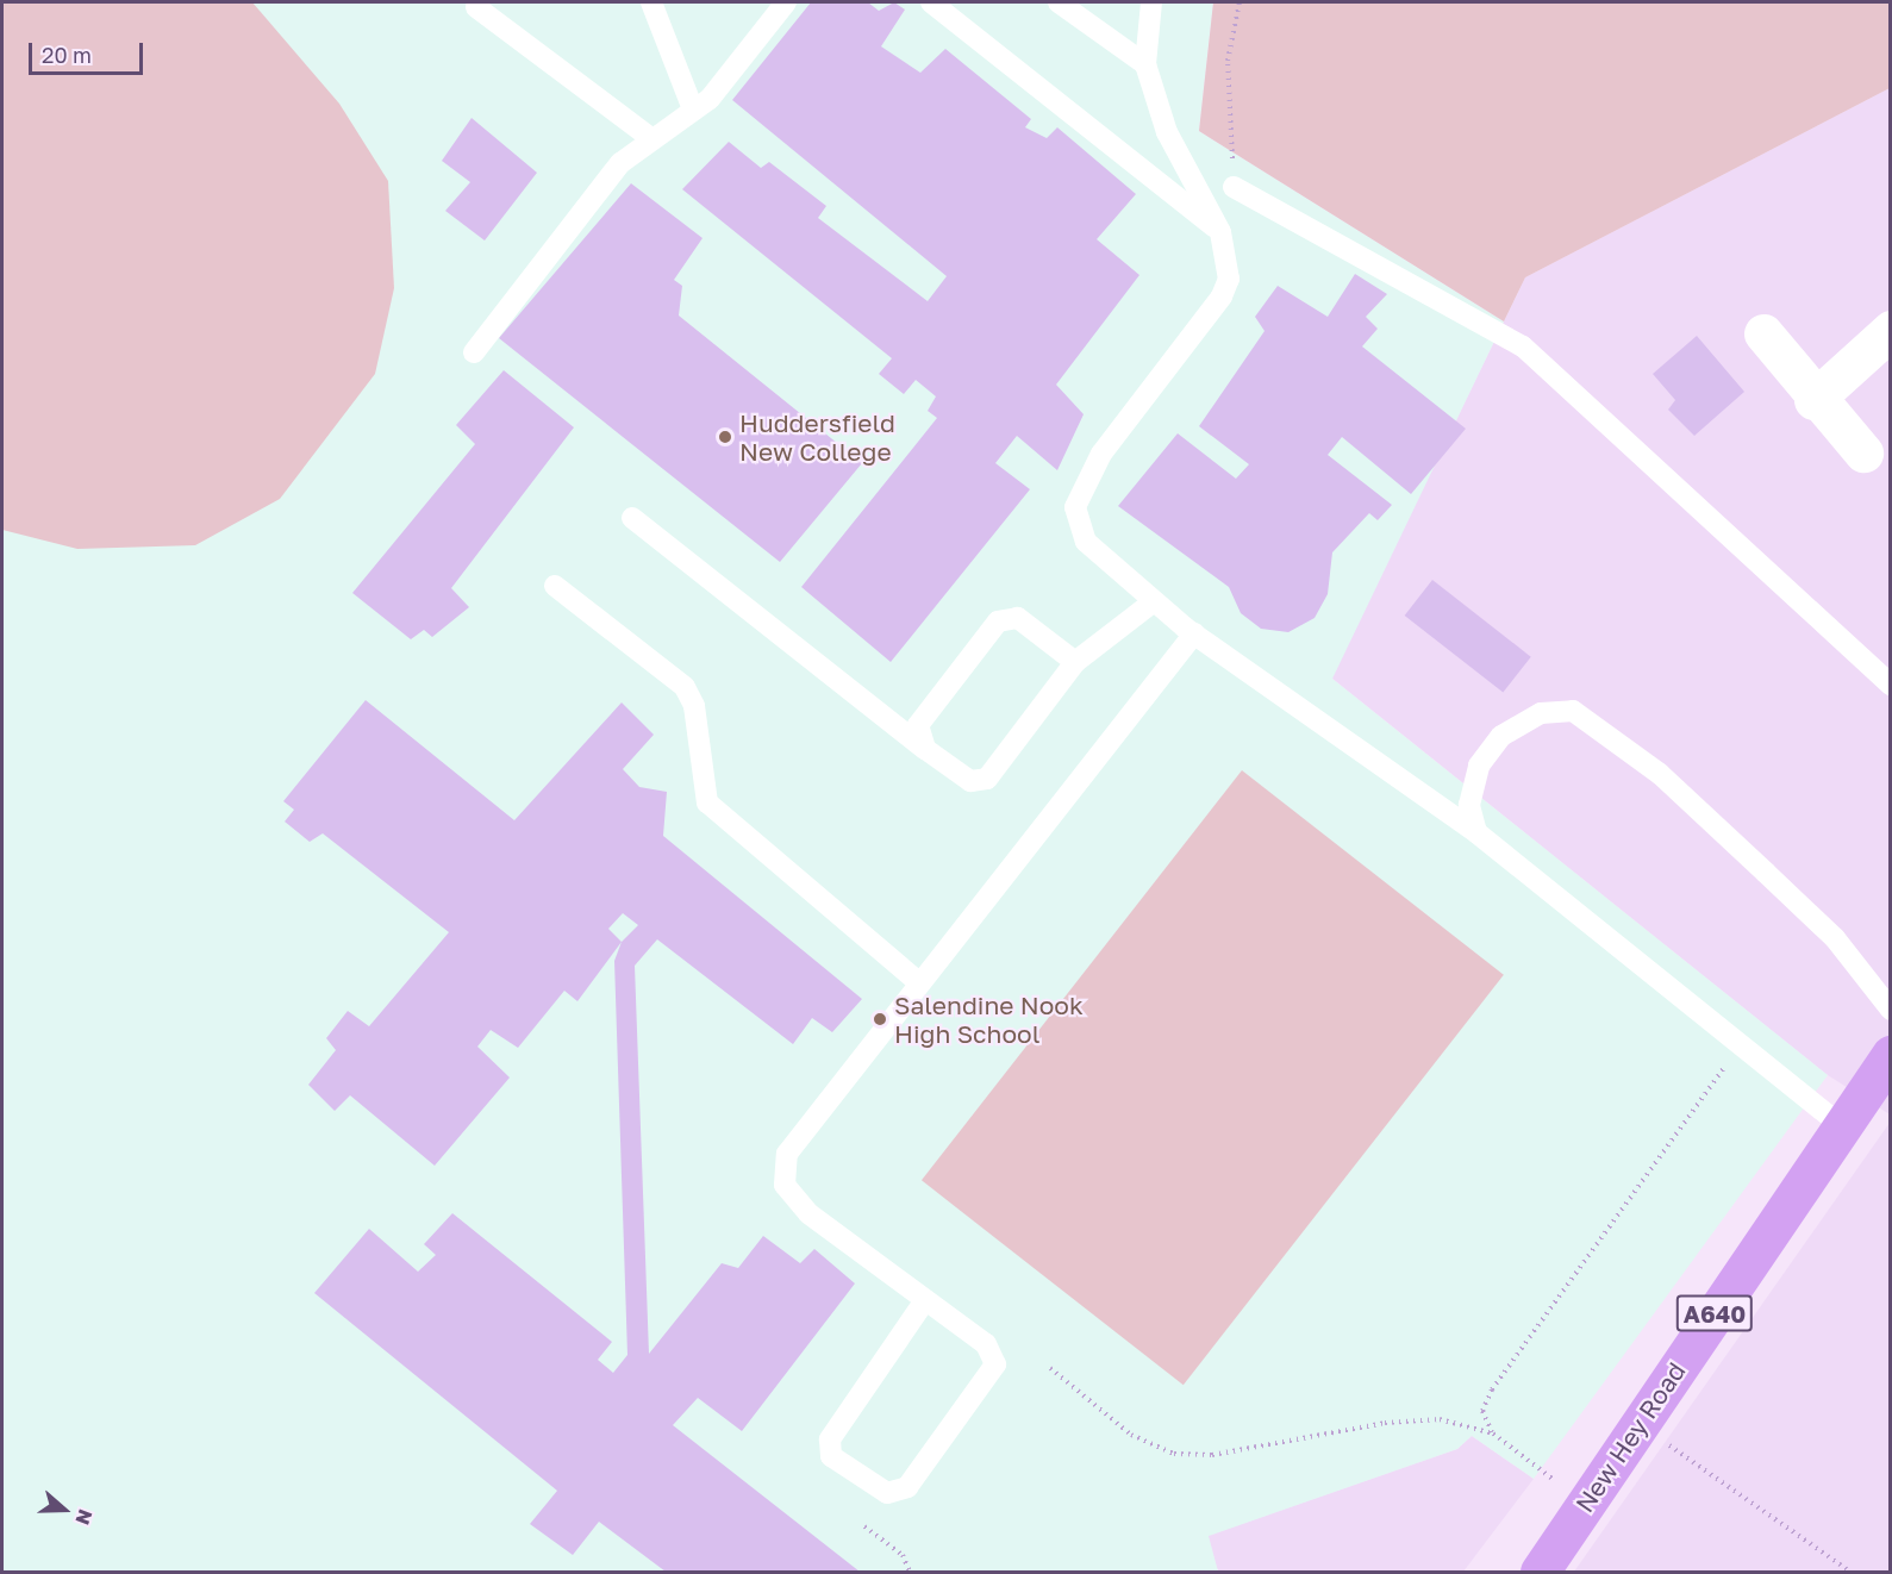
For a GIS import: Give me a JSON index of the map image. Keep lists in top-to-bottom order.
{
  "streets": {
    "highway": ["A640", "New Hey Road"]
  },
  "places": ["Huddersfield New College", "Salendine Nook High School"],
  "scale_bar": "20 m",
  "north": "right"
}
